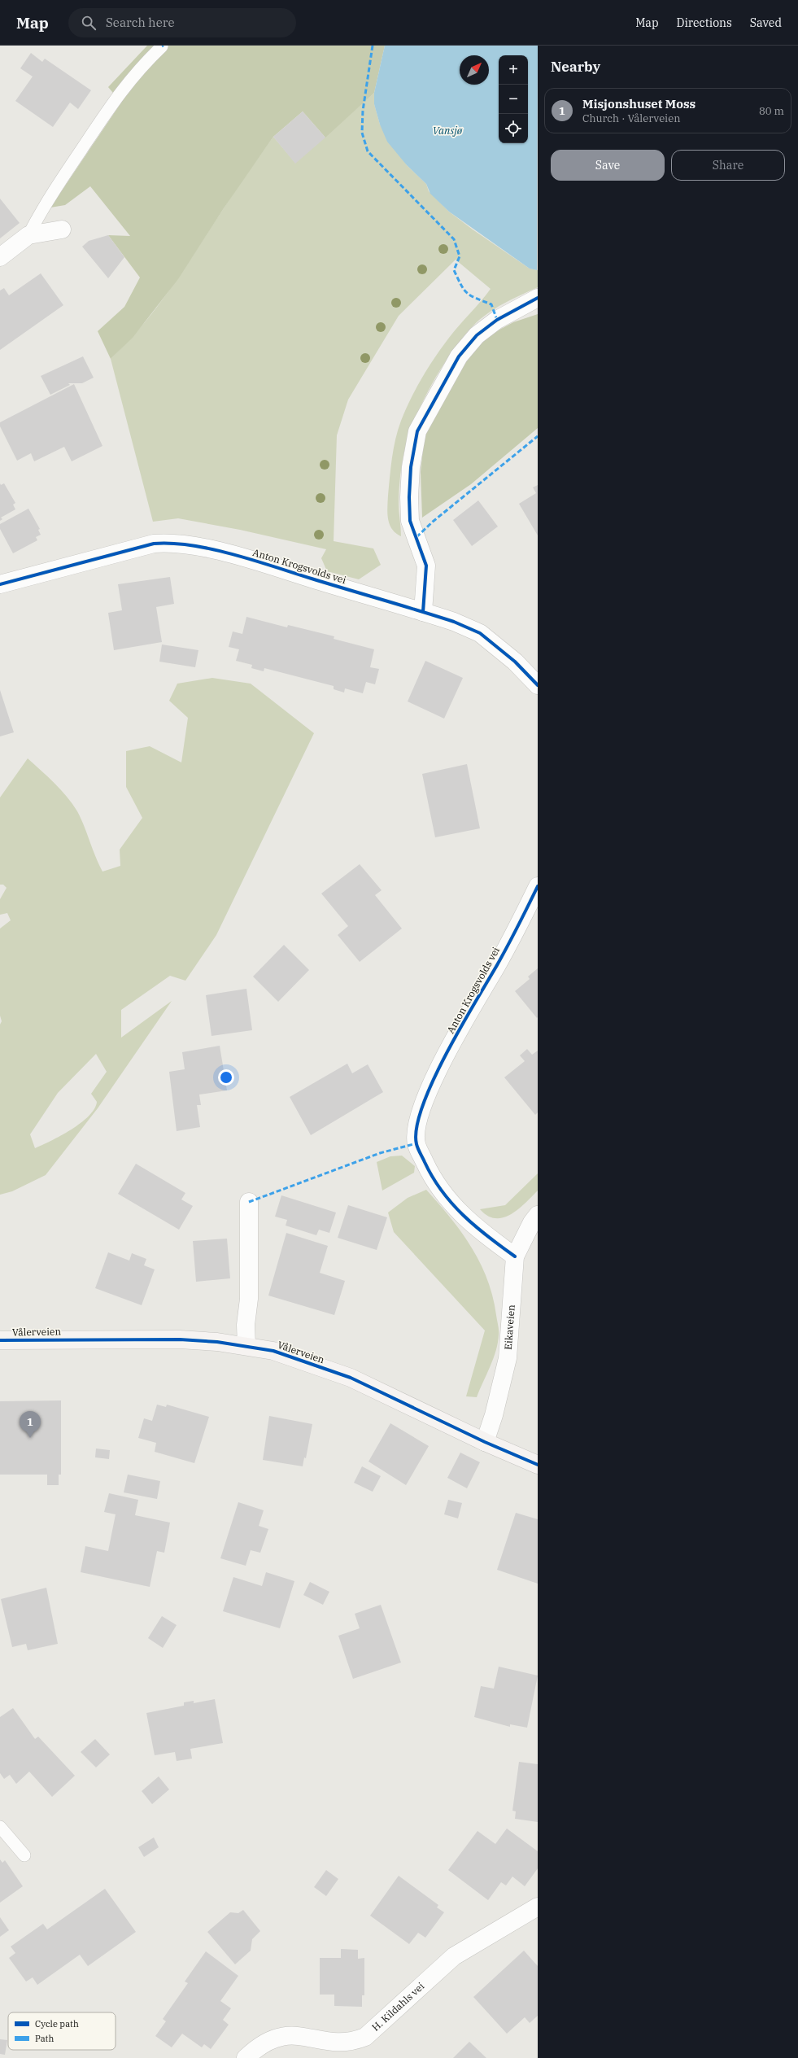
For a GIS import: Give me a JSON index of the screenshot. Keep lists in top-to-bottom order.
{
  "streets": {
    "street": [
      "Anton Krogsvolds vei",
      "Eikaveien",
      "Vålerveien",
      "H. Kildahls vei"
    ]
  },
  "crossings": [
    ["Anton Krogsvolds vei", "Eikaveien"],
    ["Eikaveien", "Vålerveien"]
  ],
  "water": ["Vansjø"],
  "legend": ["Cycle path", "Path"],
  "north": "top right",
  "page": {
    "header": "Map",
    "search": "Search here",
    "nav": ["Map", "Directions", "Saved"],
    "heading": "Nearby",
    "map_buttons": ["+", "−"],
    "list": [
      {
        "mark": "1",
        "name": "Misjonshuset Moss",
        "note": "Church · Vålerveien",
        "value": "80 m"
      }
    ],
    "buttons": ["Save", "Share"],
    "pins": "1"
  }
}
